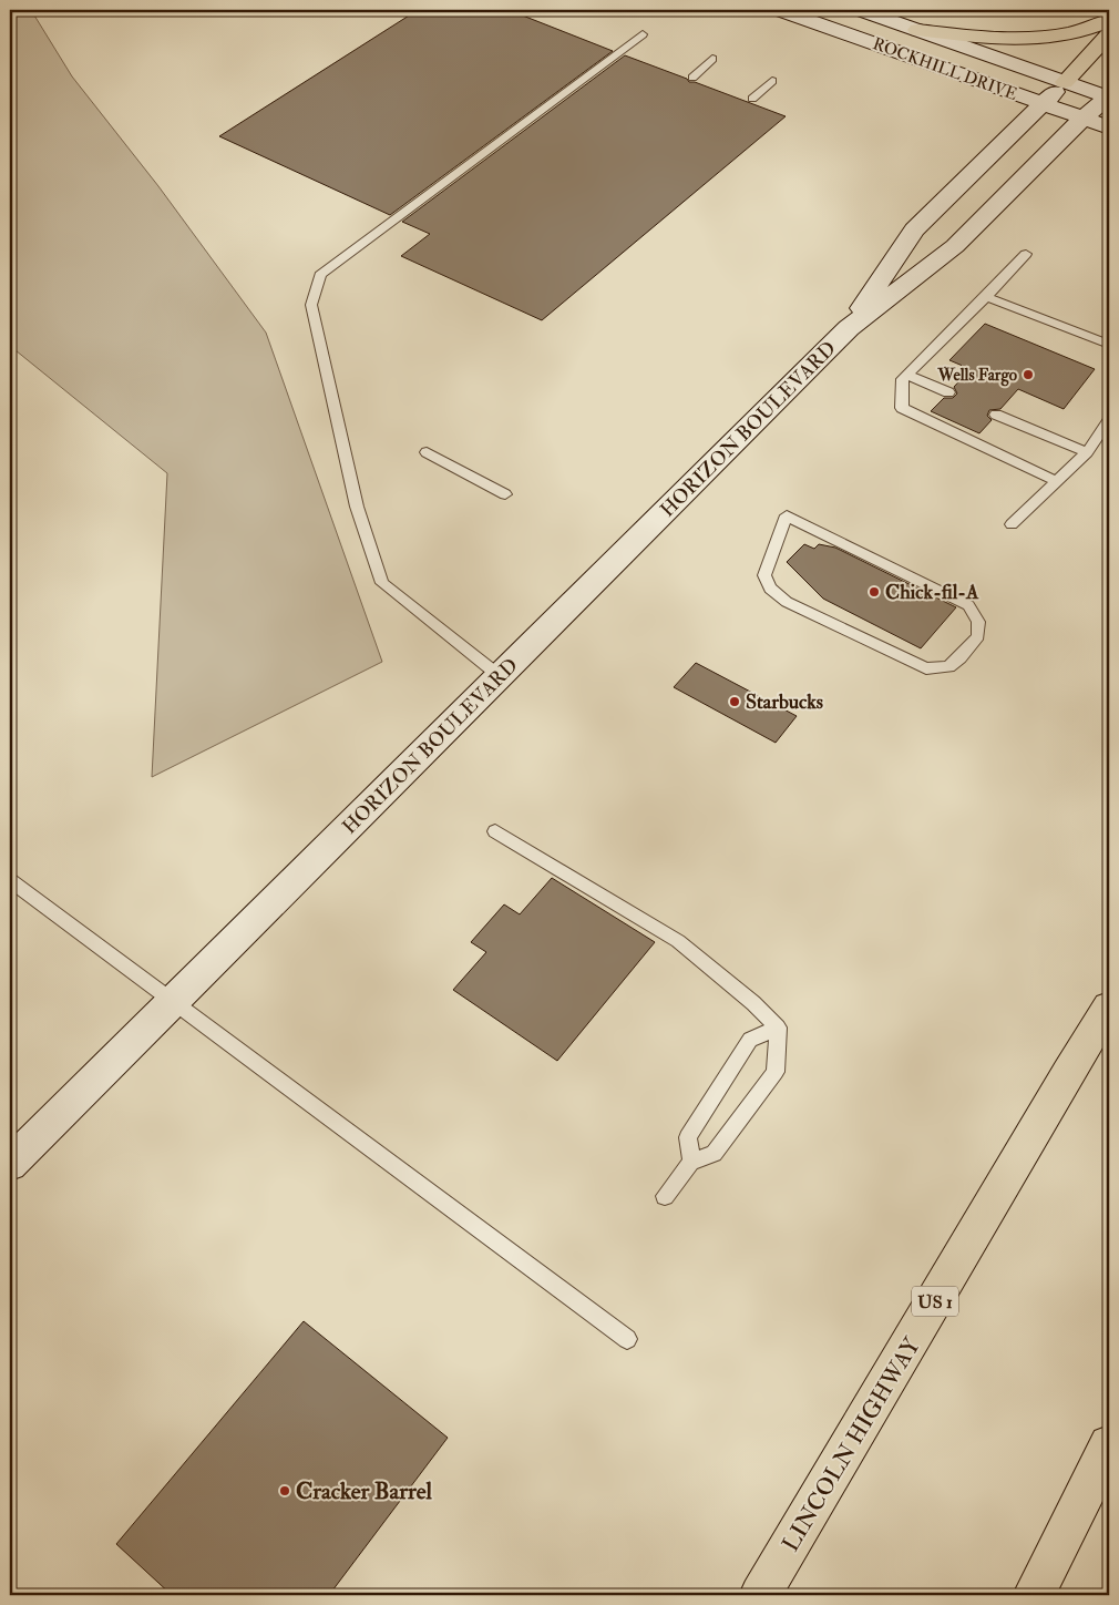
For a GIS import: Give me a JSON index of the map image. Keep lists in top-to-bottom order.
{
  "streets": {
    "highway": ["US 1", "LINCOLN HIGHWAY"],
    "street": ["ROCKHILL DRIVE", "HORIZON BOULEVARD"]
  },
  "crossings": [
    ["ROCKHILL DRIVE", "HORIZON BOULEVARD"]
  ],
  "places": [
    "Wells Fargo",
    "Chick-fil-A",
    "Starbucks",
    "Cracker Barrel"
  ]
}
